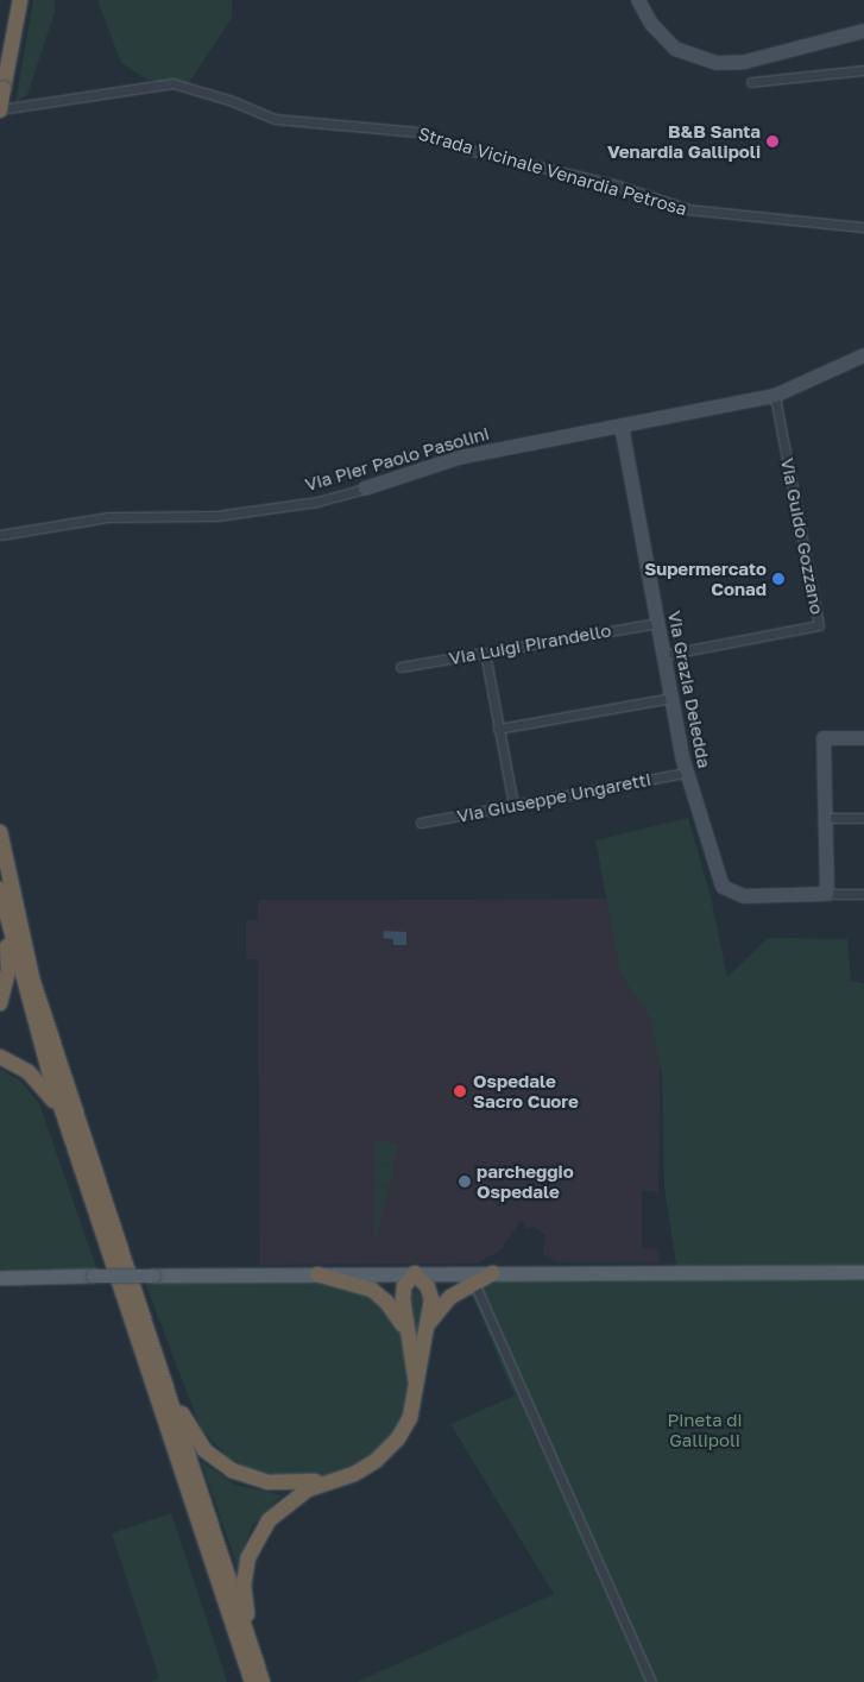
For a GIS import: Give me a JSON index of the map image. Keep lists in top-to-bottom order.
{
  "streets": {
    "street": [
      "Strada Vicinale Venardia Petrosa",
      "Via Pier Paolo Pasolini",
      "Via Guido Gozzano",
      "Via Luigi Pirandello",
      "Via Grazia Deledda",
      "Via Giuseppe Ungaretti"
    ]
  },
  "crossings": [
    ["Via Pier Paolo Pasolini", "Via Guido Gozzano"],
    ["Via Pier Paolo Pasolini", "Via Grazia Deledda"],
    ["Via Guido Gozzano", "Via Grazia Deledda"],
    ["Via Luigi Pirandello", "Via Grazia Deledda"],
    ["Via Grazia Deledda", "Via Giuseppe Ungaretti"]
  ],
  "parks": ["Pineta di Gallipoli"],
  "places": [
    "B&B Santa Venardia Gallipoli",
    "Supermercato Conad",
    "Ospedale Sacro Cuore",
    "parcheggio Ospedale"
  ]
}
